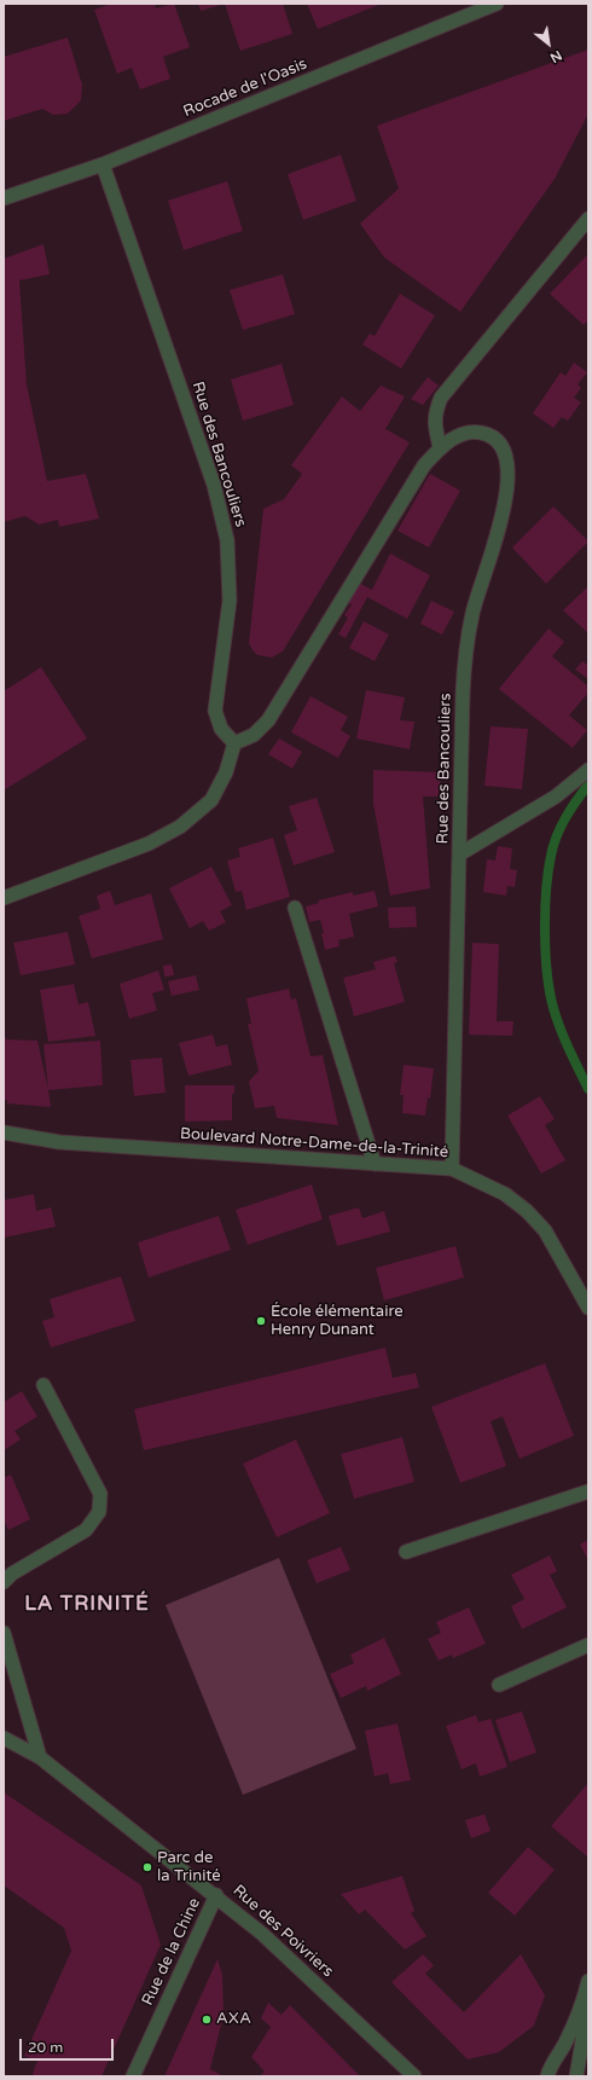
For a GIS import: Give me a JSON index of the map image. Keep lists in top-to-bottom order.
{
  "streets": {
    "street": [
      "Rocade de l'Oasis",
      "Rue des Bancouliers",
      "Boulevard Notre-Dame-de-la-Trinité",
      "Rue des Poivriers",
      "Rue de la Chine"
    ]
  },
  "crossings": [
    ["Rocade de l'Oasis", "Rue des Bancouliers"],
    ["Rue des Bancouliers", "Boulevard Notre-Dame-de-la-Trinité"],
    ["Rue des Poivriers", "Rue de la Chine"]
  ],
  "districts": ["LA TRINITÉ"],
  "places": ["École élémentaire Henry Dunant", "Parc de la Trinité", "AXA"],
  "scale_bar": "20 m",
  "north": "bottom right"
}
